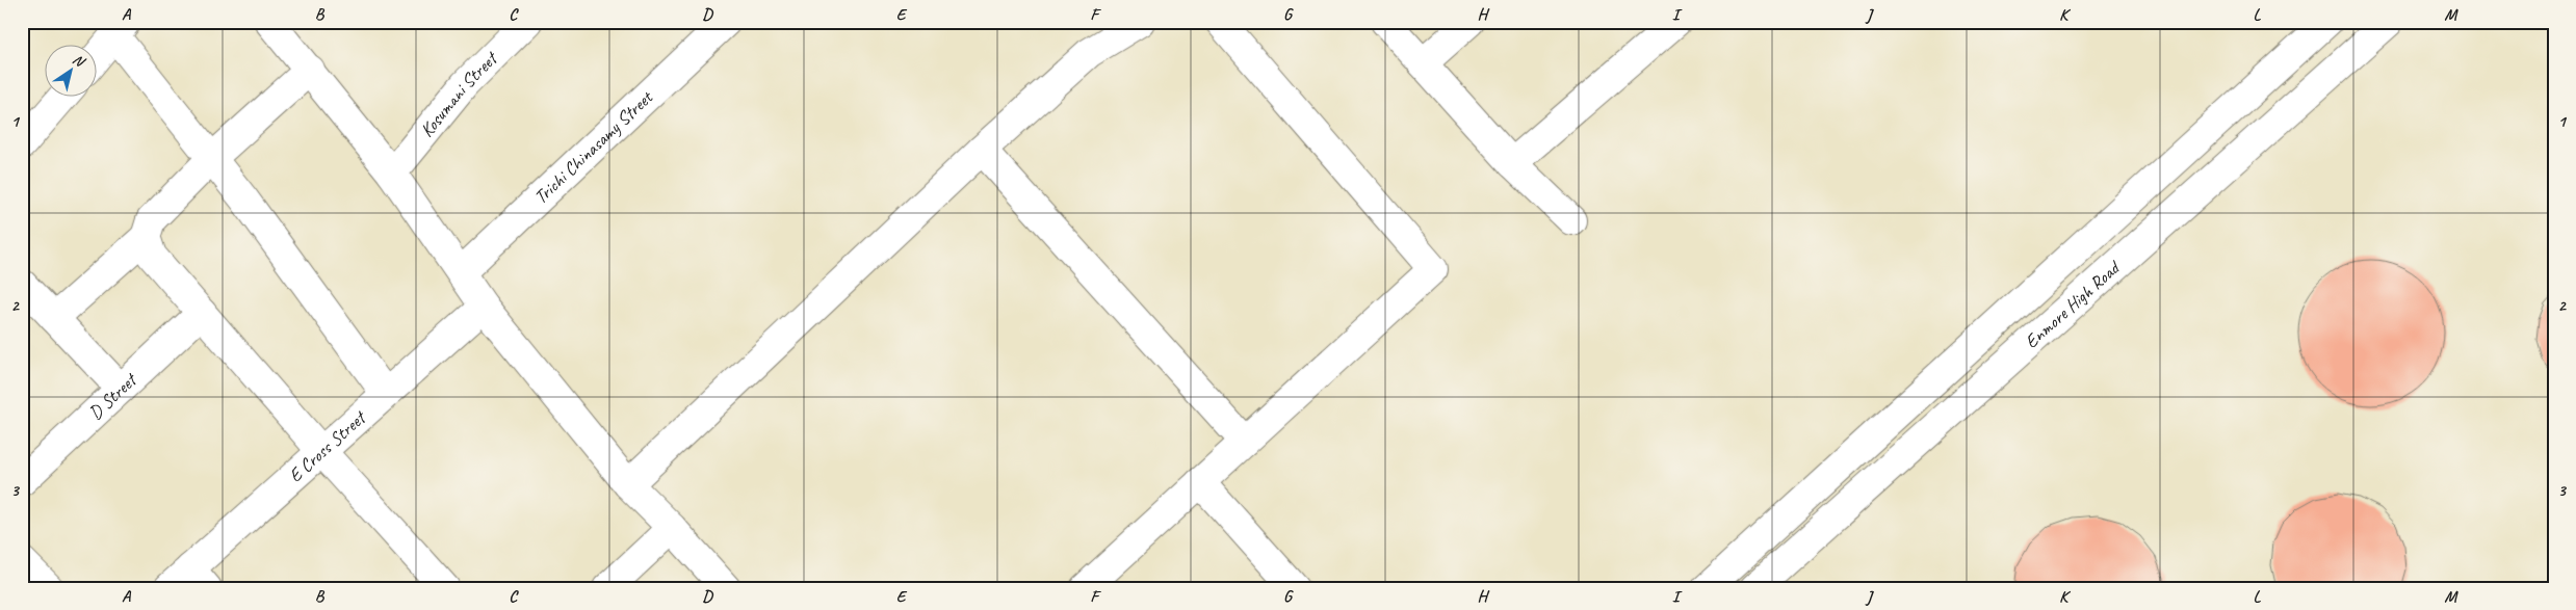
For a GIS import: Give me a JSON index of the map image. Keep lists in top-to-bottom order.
{
  "streets": {
    "street": [
      "Kosumani Street",
      "Trichi Chinasamy Street",
      "Enmore High Road",
      "D Street",
      "E Cross Street"
    ]
  },
  "north": "top right",
  "grid": {
    "columns": [
      "A",
      "B",
      "C",
      "D",
      "E",
      "F",
      "G",
      "H",
      "I",
      "J",
      "K",
      "L",
      "M"
    ],
    "rows": ["1", "2", "3"]
  }
}
